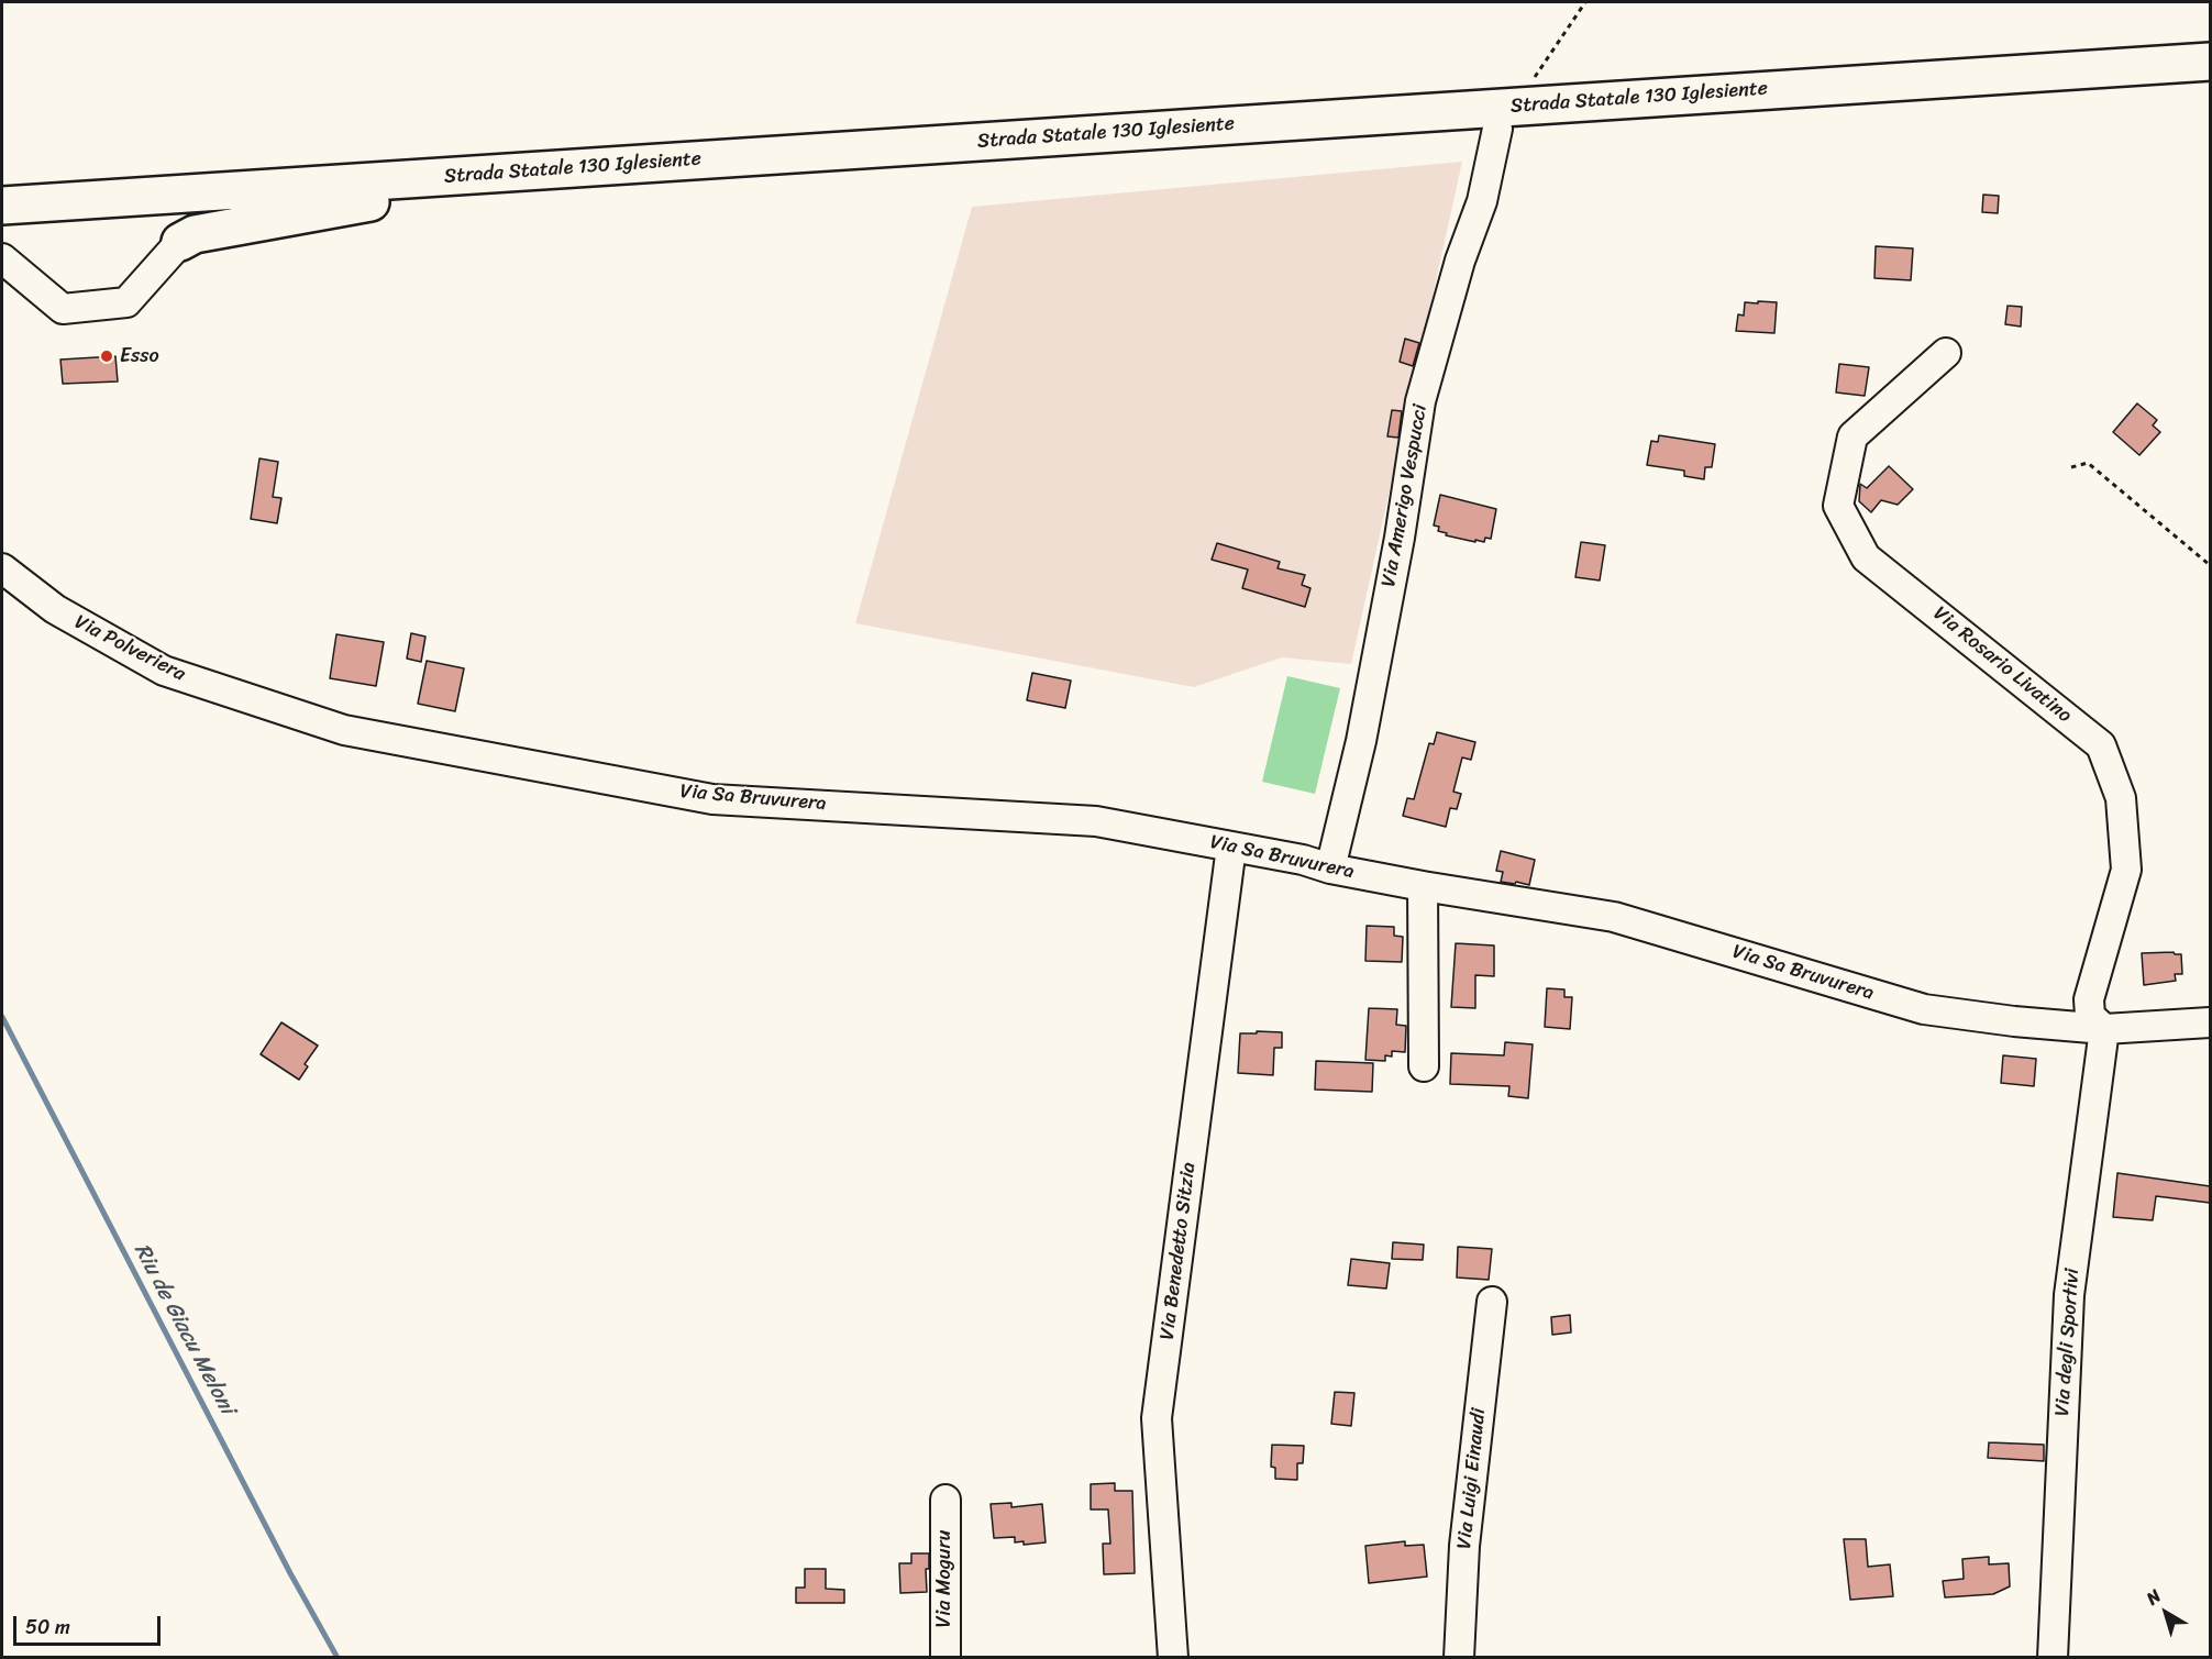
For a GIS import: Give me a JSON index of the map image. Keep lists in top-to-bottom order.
{
  "streets": {
    "main road": ["Strada Statale 130 Iglesiente"],
    "street": [
      "Via Amerigo Vespucci",
      "Via Polveriera",
      "Via Rosario Livatino",
      "Via Sa Bruvurera",
      "Via Benedetto Sitzia",
      "Via degli Sportivi",
      "Via Luigi Einaudi",
      "Via Moguru"
    ]
  },
  "crossings": [
    ["Strada Statale 130 Iglesiente", "Via Amerigo Vespucci"],
    ["Via Amerigo Vespucci", "Via Sa Bruvurera"],
    ["Via Polveriera", "Via Sa Bruvurera"],
    ["Via Rosario Livatino", "Via Sa Bruvurera"],
    ["Via Rosario Livatino", "Via degli Sportivi"],
    ["Via Sa Bruvurera", "Via Benedetto Sitzia"],
    ["Via Sa Bruvurera", "Via degli Sportivi"]
  ],
  "water": ["Riu de Giacu Meloni"],
  "places": ["Esso"],
  "scale_bar": "50 m",
  "north": "top left"
}
